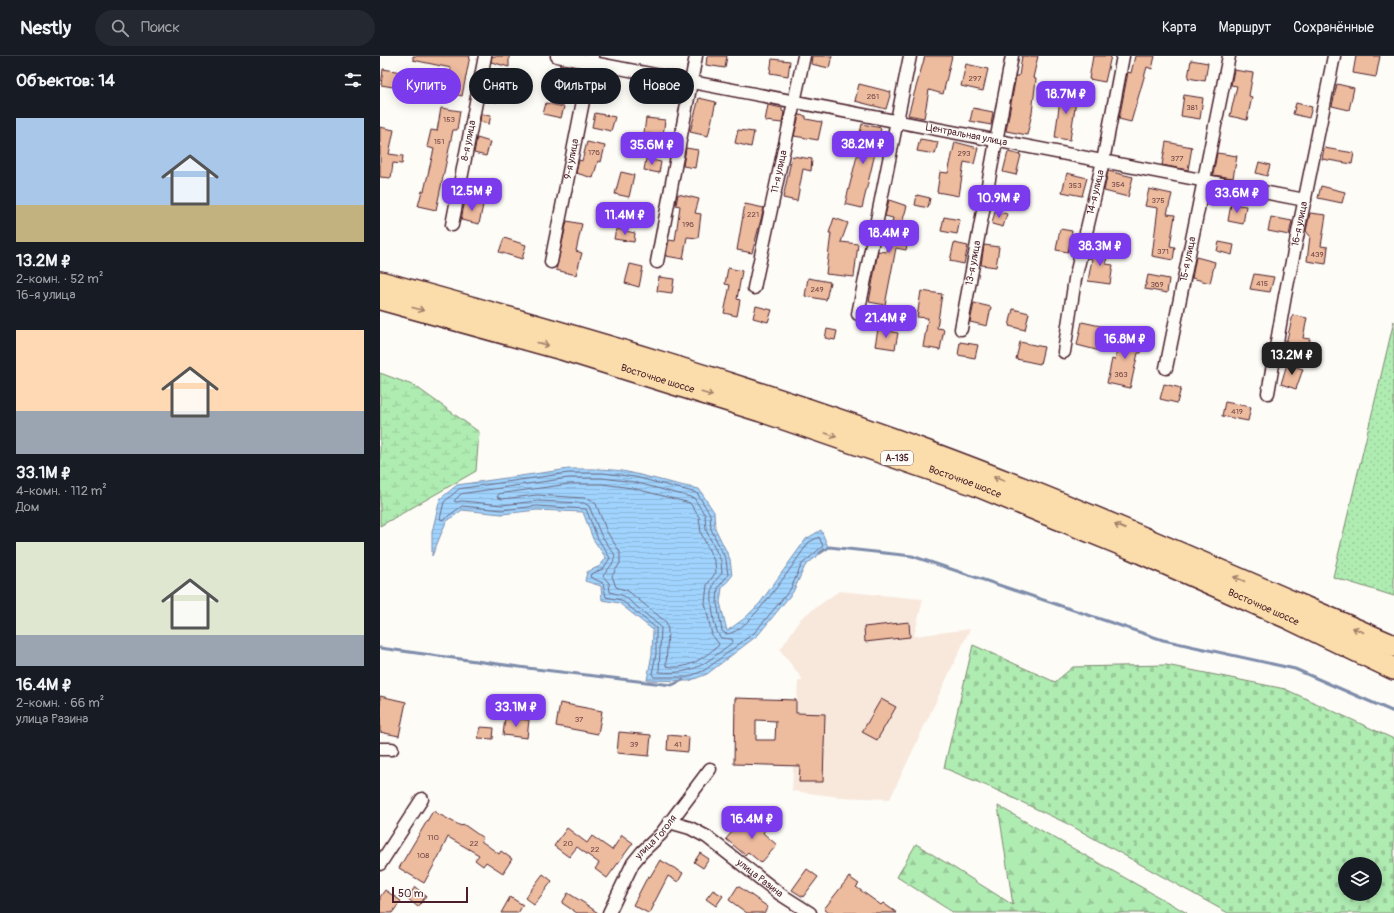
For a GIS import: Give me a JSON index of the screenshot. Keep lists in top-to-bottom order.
{
  "streets": {
    "highway": ["Восточное шоссе", "А-135"],
    "street": [
      "Центральная улица",
      "8-я улица",
      "9-я улица",
      "11-я улица",
      "14-я улица",
      "16-я улица",
      "15-я улица",
      "13-я улица",
      "улица Гоголя",
      "улица Разина"
    ]
  },
  "crossings": [
    ["Центральная улица", "9-я улица"],
    ["Центральная улица", "11-я улица"],
    ["Центральная улица", "14-я улица"],
    ["Центральная улица", "16-я улица"],
    ["Центральная улица", "15-я улица"],
    ["Центральная улица", "13-я улица"],
    ["улица Гоголя", "улица Разина"]
  ],
  "house_numbers": [
    "297",
    "261",
    "381",
    "153",
    "151",
    "176",
    "293",
    "377",
    "354",
    "353",
    "375",
    "221",
    "196",
    "371",
    "439",
    "415",
    "369",
    "249",
    "363",
    "419",
    "37",
    "39",
    "41",
    "110",
    "22",
    "20",
    "22",
    "108"
  ],
  "scale_bar": "50 m",
  "page": {
    "header": "Nestly",
    "search": "Поиск",
    "nav": ["Карта", "Маршрут", "Сохранённые"],
    "heading": "Объектов: 14",
    "chip": [
      "Купить",
      "Снять",
      "Фильтры",
      "Новое"
    ],
    "price": [
      "18.7M ₽",
      "38.2M ₽",
      "35.6M ₽",
      "12.5M ₽",
      "33.6M ₽",
      "10.9M ₽",
      "11.4M ₽",
      "18.4M ₽",
      "38.3M ₽",
      "21.4M ₽",
      "16.8M ₽",
      "13.2M ₽",
      "33.1M ₽",
      "16.4M ₽"
    ],
    "list": [
      {
        "name": "13.2M ₽",
        "note": "2-комн. · 52 m² · 16-я улица"
      },
      {
        "name": "33.1M ₽",
        "note": "4-комн. · 112 m² · Дом"
      },
      {
        "name": "16.4M ₽",
        "note": "2-комн. · 66 m² · улица Разина"
      }
    ],
    "scale": "50 m"
  }
}
